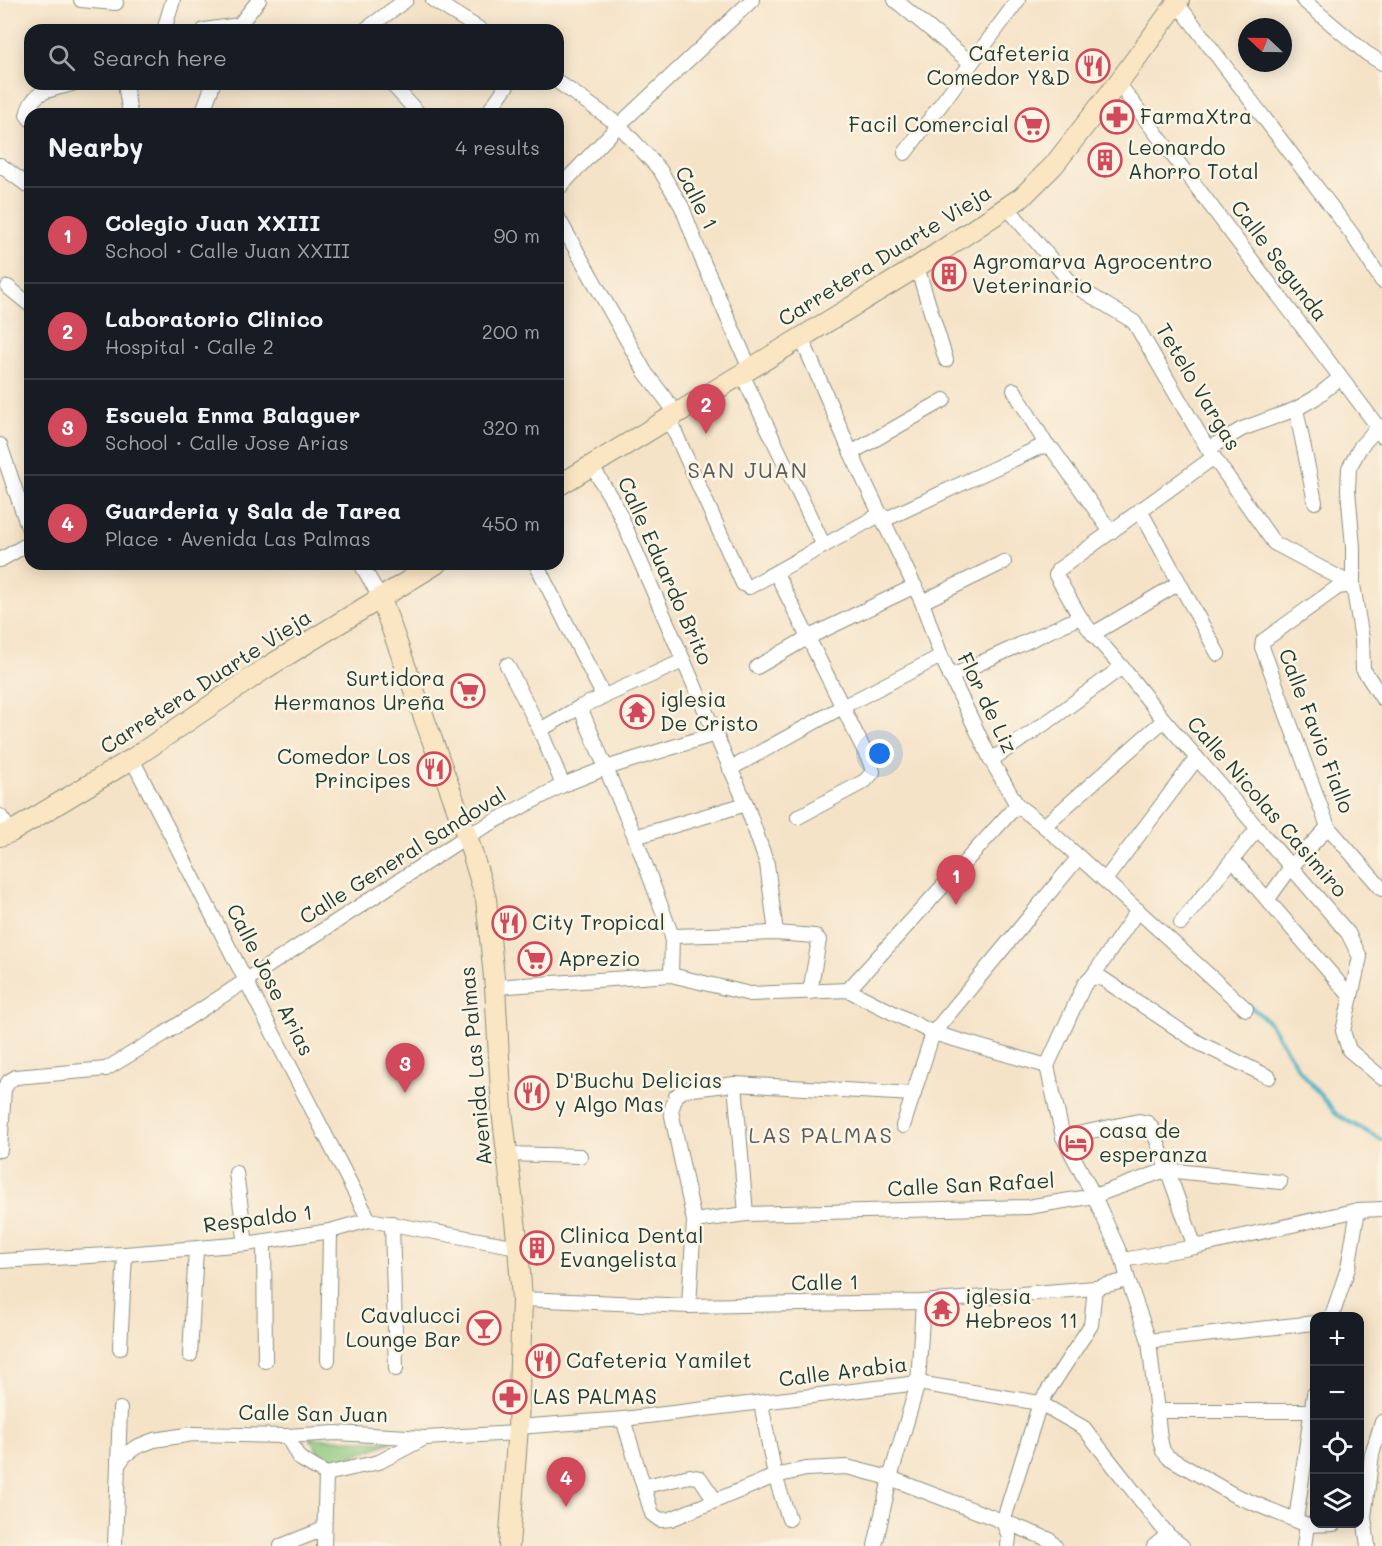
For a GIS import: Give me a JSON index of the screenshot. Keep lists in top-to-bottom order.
{
  "streets": {
    "main road": ["Carretera Duarte Vieja", "Avenida Las Palmas"],
    "street": [
      "Calle 1",
      "Calle Segunda",
      "Tetelo Vargas",
      "Calle Eduardo Brito",
      "Flor de Liz",
      "Calle Favio Fiallo",
      "Calle Nicolas Casimiro",
      "Calle General Sandoval",
      "Calle Jose Arias",
      "Calle San Rafael",
      "Respaldo 1",
      "Calle Arabia",
      "Calle San Juan"
    ]
  },
  "crossings": [
    ["Calle 1", "Carretera Duarte Vieja"],
    ["Calle 1", "Avenida Las Palmas"],
    ["Carretera Duarte Vieja", "Calle Segunda"],
    ["Carretera Duarte Vieja", "Tetelo Vargas"],
    ["Carretera Duarte Vieja", "Calle Eduardo Brito"],
    ["Carretera Duarte Vieja", "Flor de Liz"],
    ["Carretera Duarte Vieja", "Calle Jose Arias"],
    ["Carretera Duarte Vieja", "Avenida Las Palmas"],
    ["Tetelo Vargas", "Calle Favio Fiallo"],
    ["Calle Eduardo Brito", "Calle General Sandoval"],
    ["Calle General Sandoval", "Calle Jose Arias"],
    ["Calle General Sandoval", "Avenida Las Palmas"],
    ["Calle Jose Arias", "Respaldo 1"],
    ["Avenida Las Palmas", "Respaldo 1"],
    ["Avenida Las Palmas", "Calle Arabia"],
    ["Avenida Las Palmas", "Calle San Juan"],
    ["Calle Arabia", "Calle San Juan"]
  ],
  "districts": ["SAN JUAN", "LAS PALMAS"],
  "places": {
    "restaurant": [
      "Cafeteria Comedor Y&D",
      "Comedor Los Principes",
      "City Tropical",
      "D'Buchu Delicias y Algo Mas",
      "Cafeteria Yamilet"
    ],
    "pharmacy": ["FarmaXtra", "LAS PALMAS"],
    "supermarket": ["Facil Comercial", "Surtidora Hermanos Ureña", "Aprezio"],
    "building": ["Leonardo Ahorro Total", "Agromarva Agrocentro Veterinario", "Clinica Dental Evangelista"],
    "temple": ["iglesia De Cristo", "iglesia Hebreos 11"],
    "hotel": ["casa de esperanza"],
    "bar": ["Cavalucci Lounge Bar"]
  },
  "north": "left",
  "page": {
    "search": "Search here",
    "heading": ["Nearby", "4 results"],
    "list": [
      {
        "mark": "1",
        "name": "Colegio Juan XXIII",
        "note": "School · Calle Juan XXIII",
        "value": "90 m"
      },
      {
        "mark": "2",
        "name": "Laboratorio Clinico",
        "note": "Hospital · Calle 2",
        "value": "200 m"
      },
      {
        "mark": "3",
        "name": "Escuela Enma Balaguer",
        "note": "School · Calle Jose Arias",
        "value": "320 m"
      },
      {
        "mark": "4",
        "name": "Guarderia y Sala de Tarea",
        "note": "Place · Avenida Las Palmas",
        "value": "450 m"
      }
    ],
    "pins": [
      "2",
      "1",
      "3",
      "4"
    ],
    "map_buttons": ["+", "−"]
  }
}
